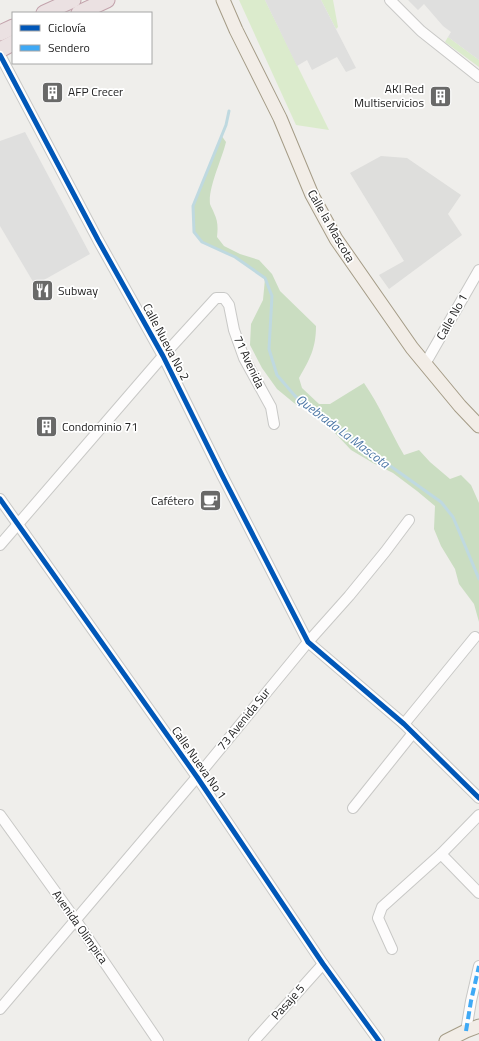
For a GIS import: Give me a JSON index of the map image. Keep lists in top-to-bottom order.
{
  "streets": {
    "main road": ["Calle la Mascota"],
    "street": [
      "Calle No 1",
      "Calle Nueva No 2",
      "71 Avenida",
      "73 Avenida Sur",
      "Calle Nueva No 1",
      "Avenida Olímpica",
      "Pasaje 5"
    ]
  },
  "crossings": [
    ["Calle la Mascota", "Calle No 1"],
    ["Calle Nueva No 2", "71 Avenida"],
    ["Calle Nueva No 2", "73 Avenida Sur"],
    ["71 Avenida", "Calle Nueva No 1"],
    ["73 Avenida Sur", "Calle Nueva No 1"],
    ["73 Avenida Sur", "Avenida Olímpica"],
    ["Calle Nueva No 1", "Pasaje 5"]
  ],
  "water": ["Quebrada La Mascota"],
  "places": {
    "building": ["AFP Crecer", "AKI Red Multiservicios", "Condominio 71"],
    "restaurant": ["Subway"],
    "cafe": ["Cafétero"]
  },
  "legend": ["Ciclovía", "Sendero"]
}
